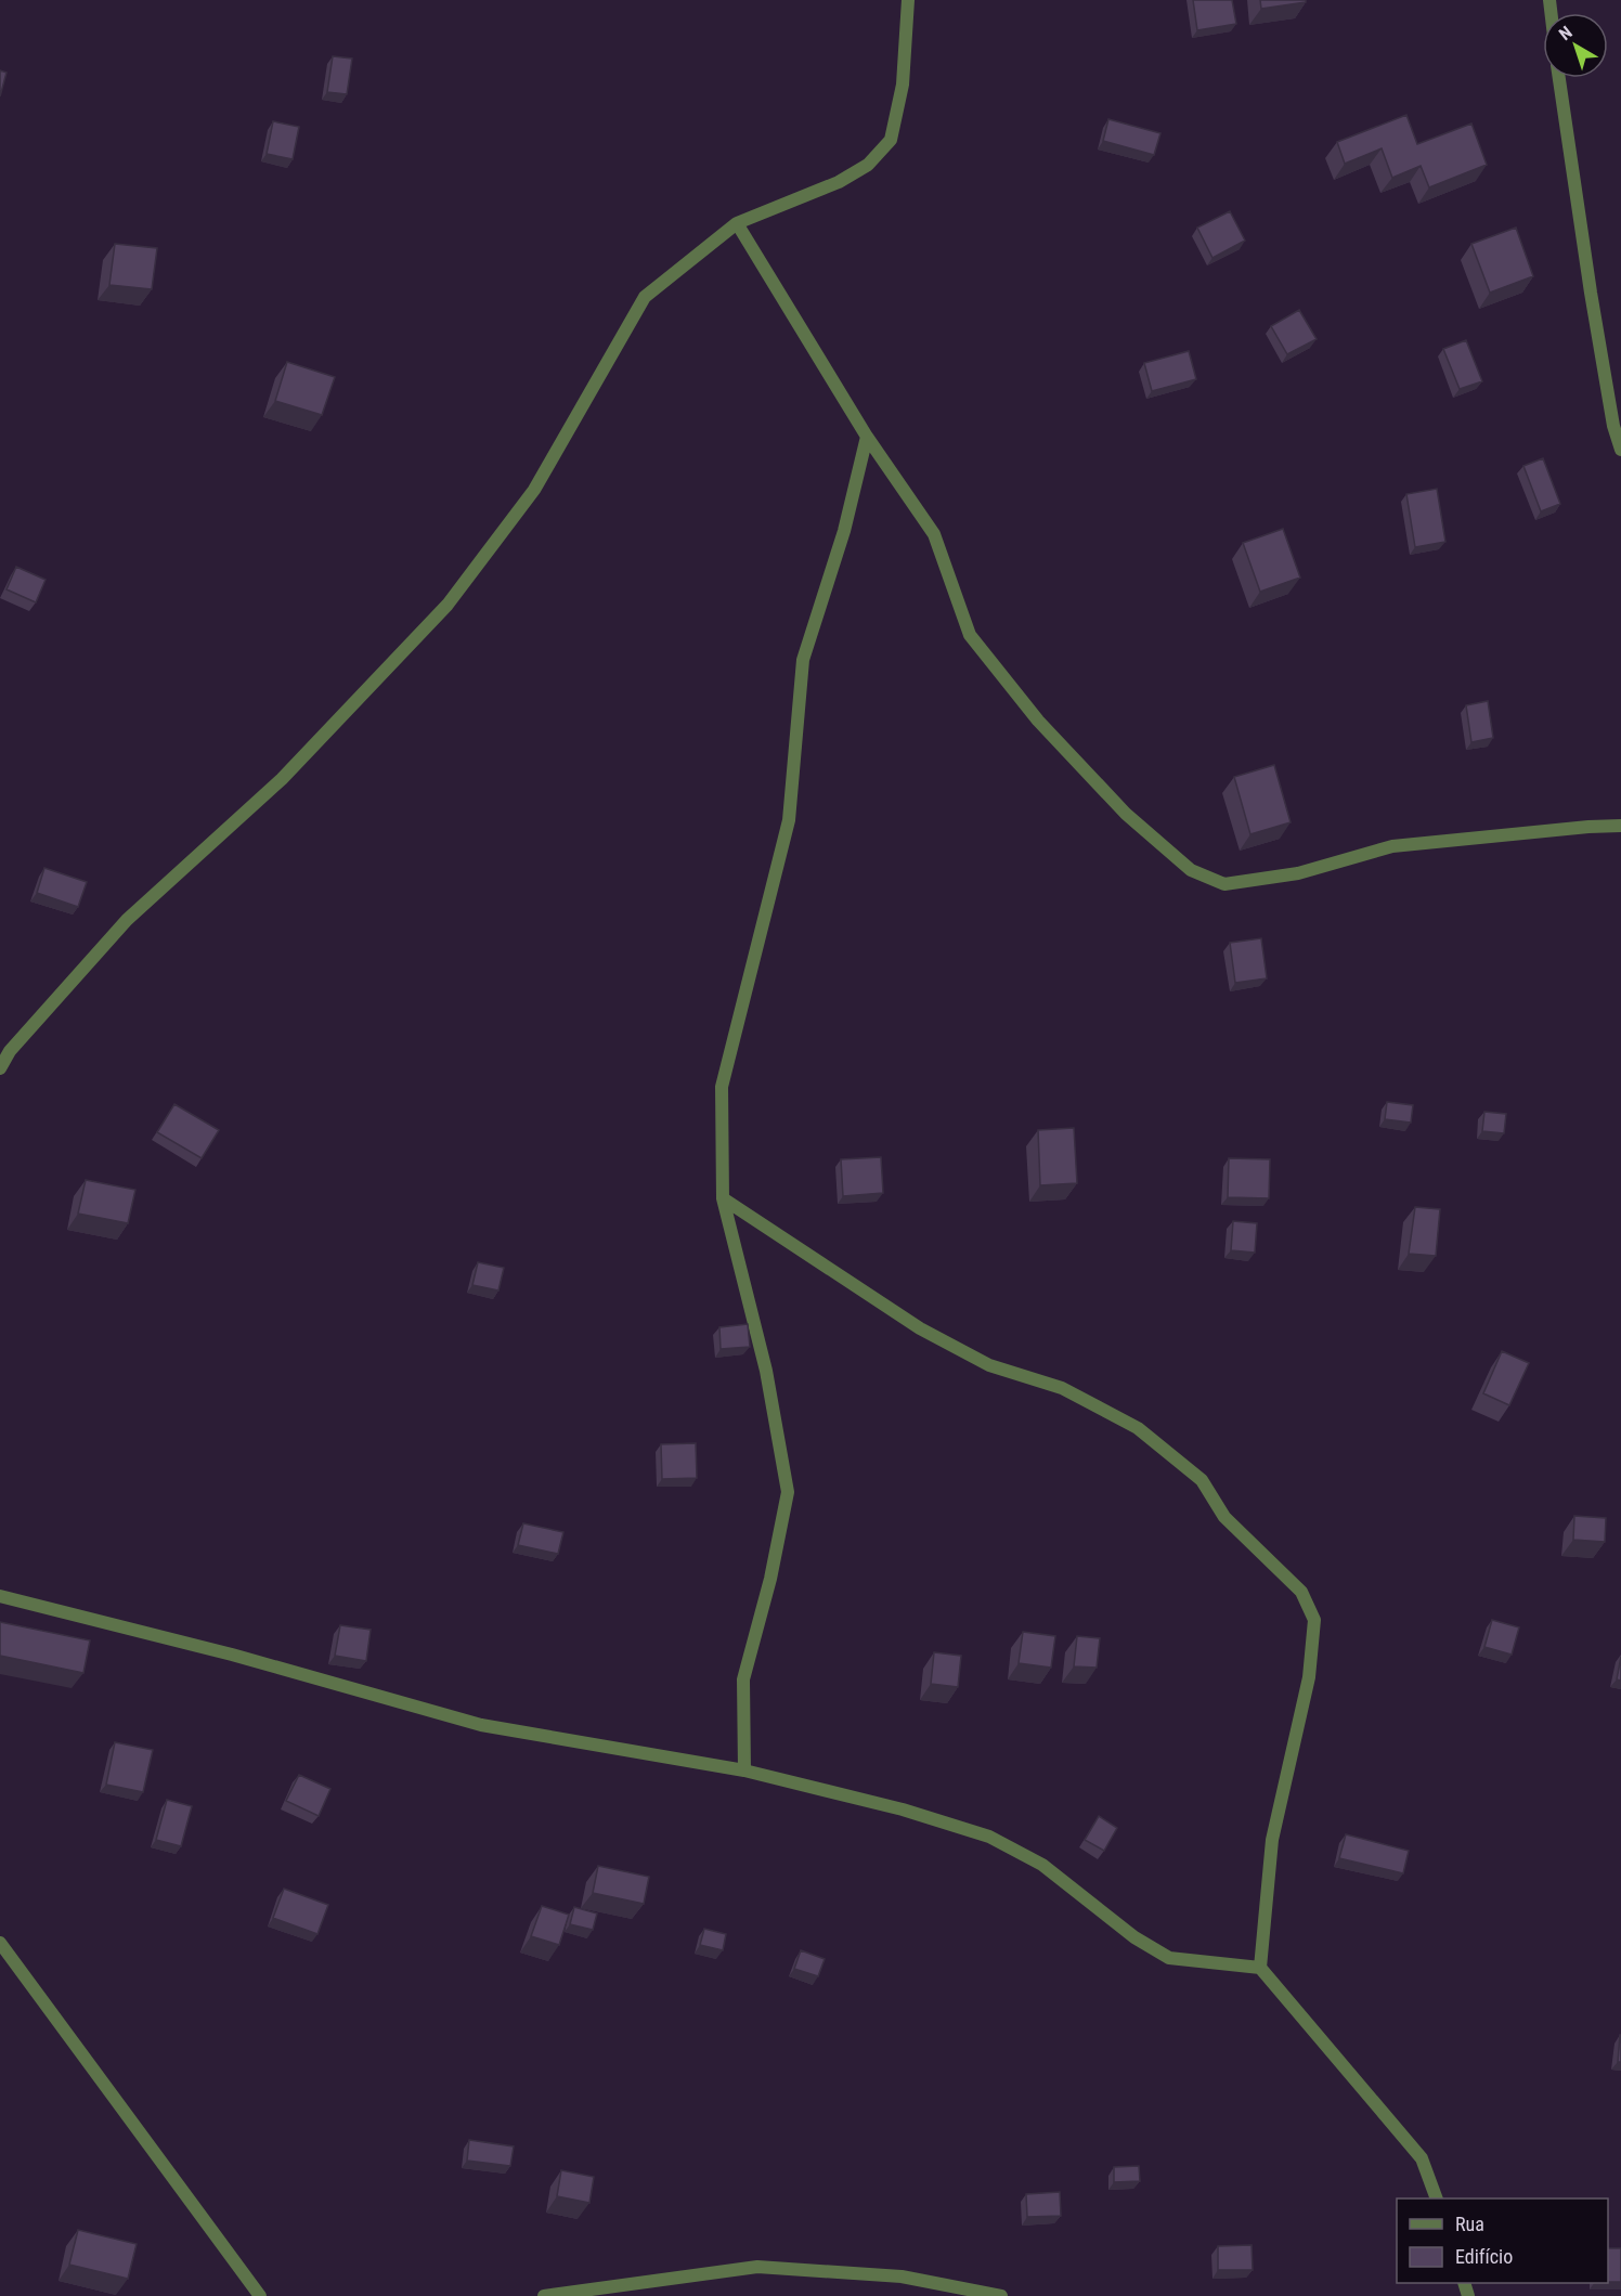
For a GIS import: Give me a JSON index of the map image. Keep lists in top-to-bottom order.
{
  "legend": ["Rua", "Edifício"],
  "north": "top left"
}
